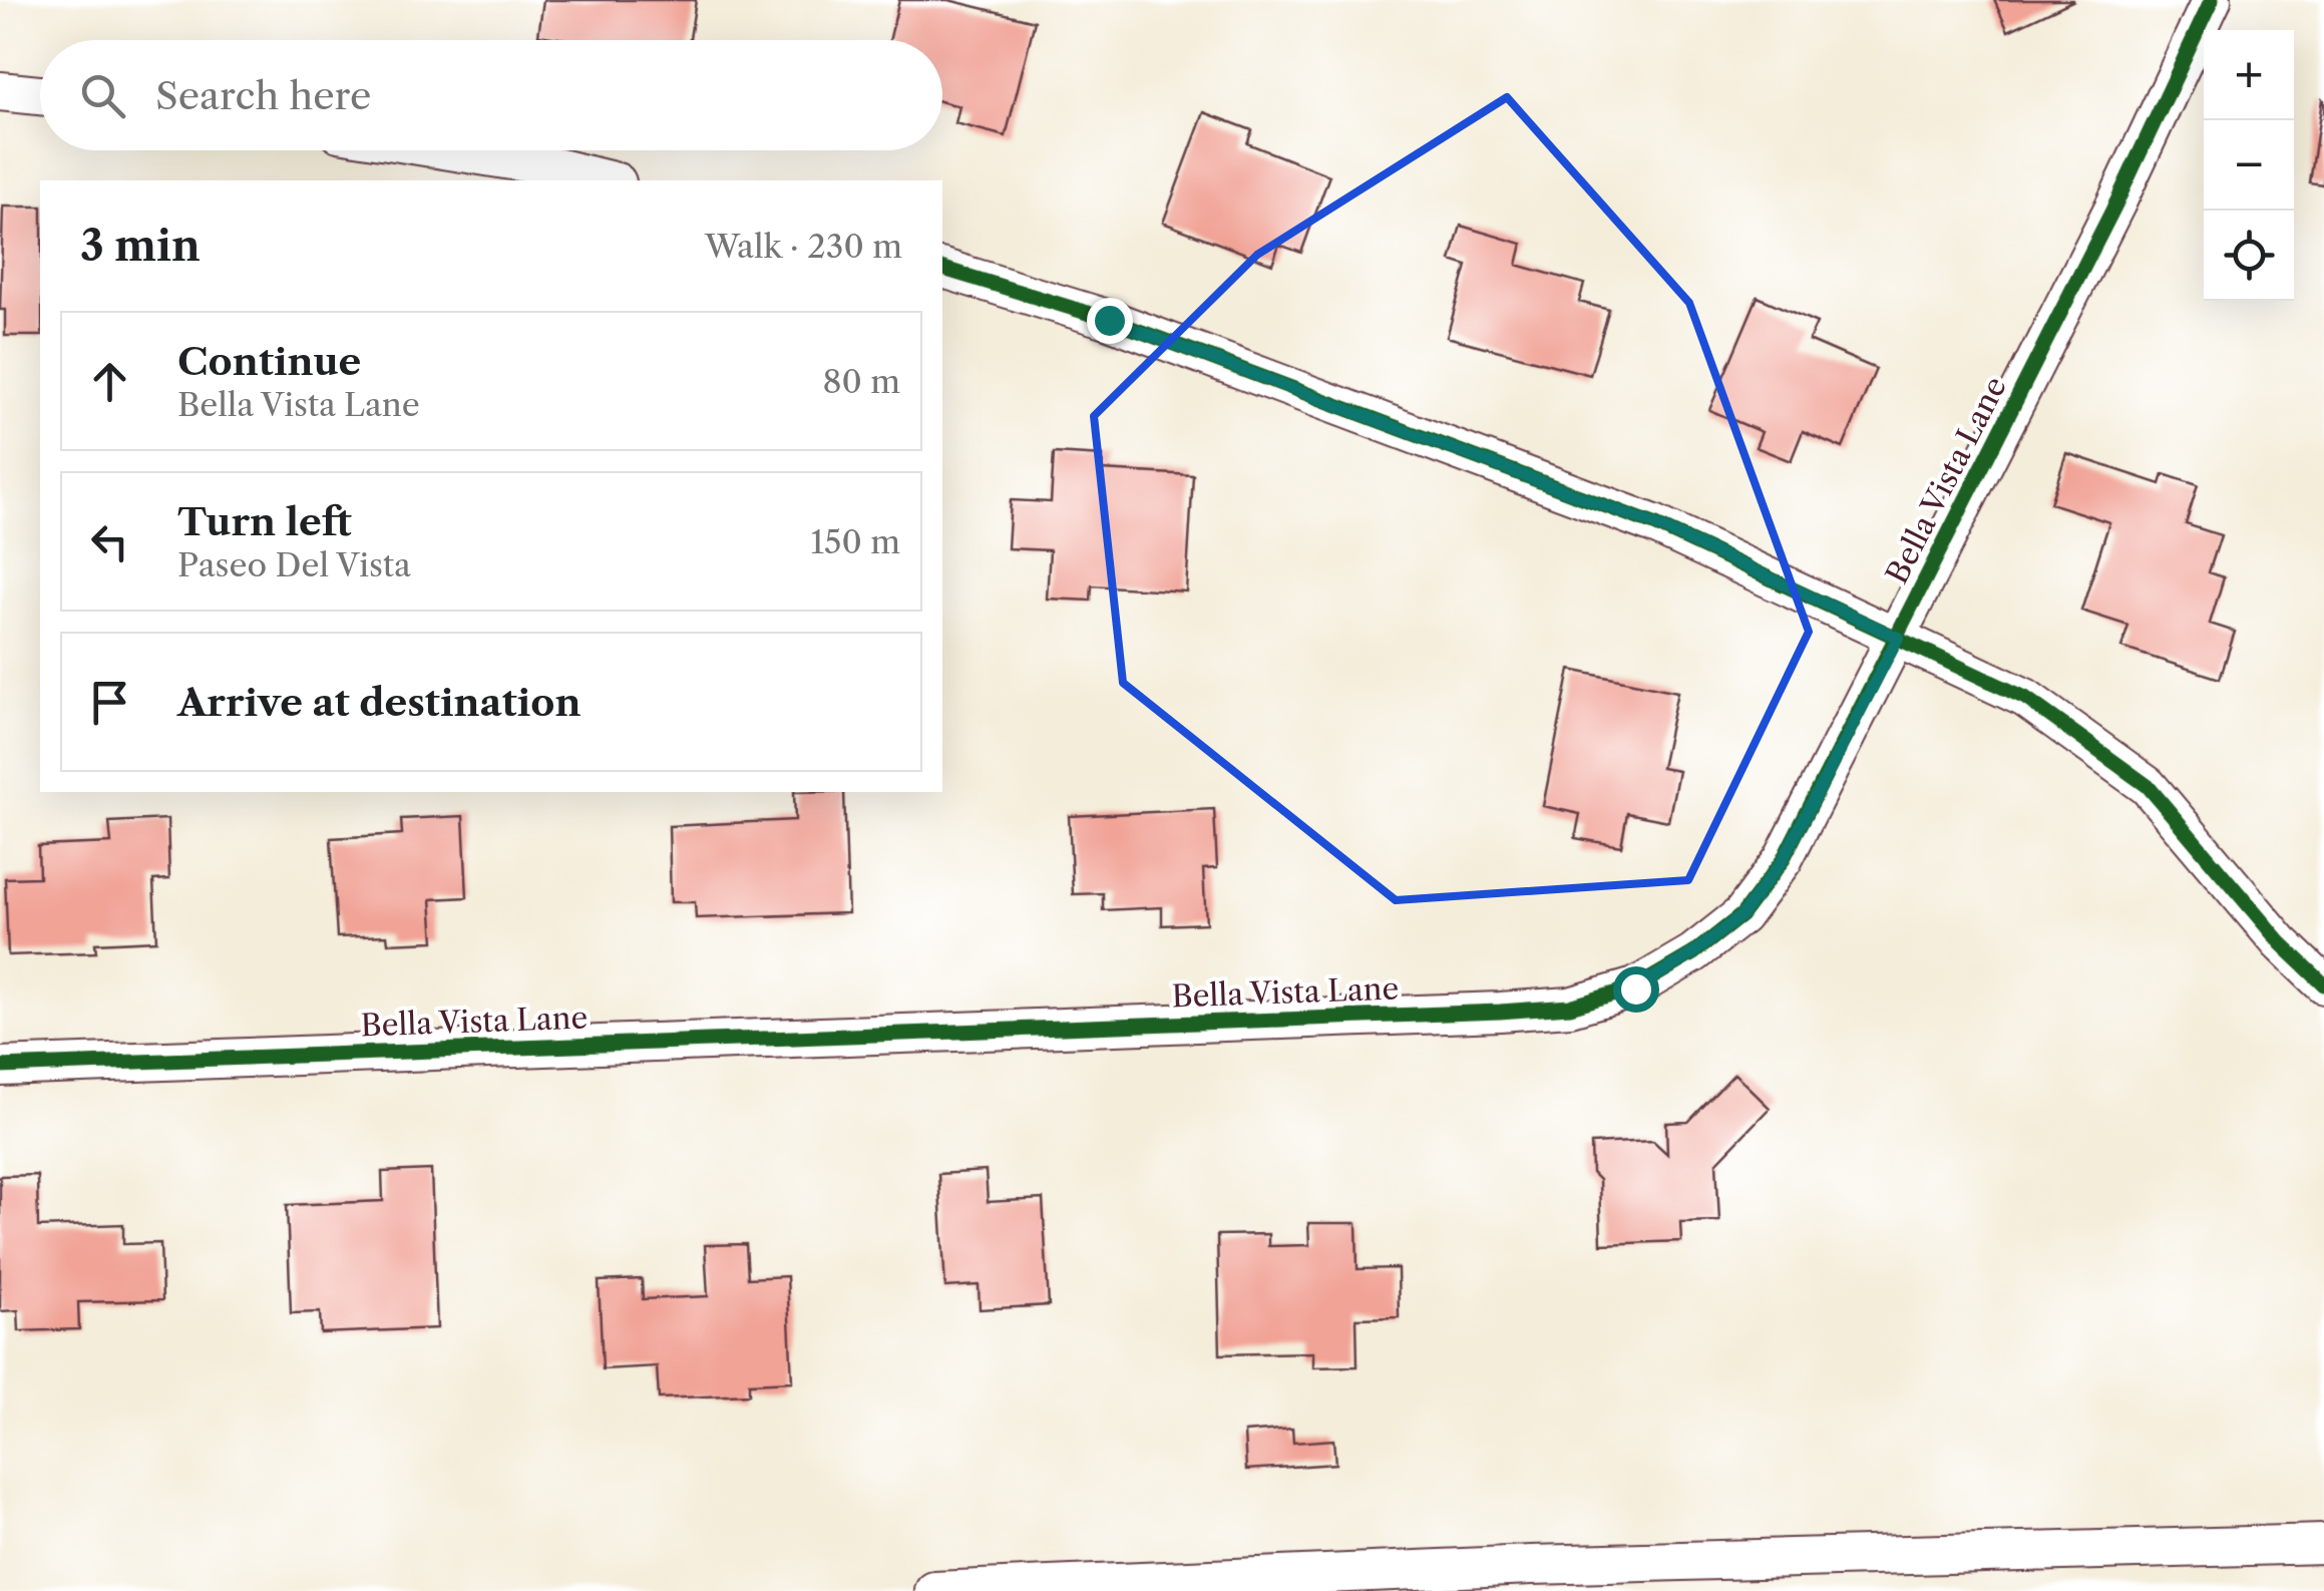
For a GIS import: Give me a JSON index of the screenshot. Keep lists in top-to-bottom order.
{
  "streets": {
    "street": ["Bella Vista Lane"]
  },
  "page": {
    "map_buttons": ["+", "−"],
    "search": "Search here",
    "heading": ["3 min", "Walk · 230 m"],
    "list": [
      ["Continue", "Bella Vista Lane", "80 m"],
      ["Turn left", "Paseo Del Vista", "150 m"],
      "Arrive at destination"
    ]
  }
}
